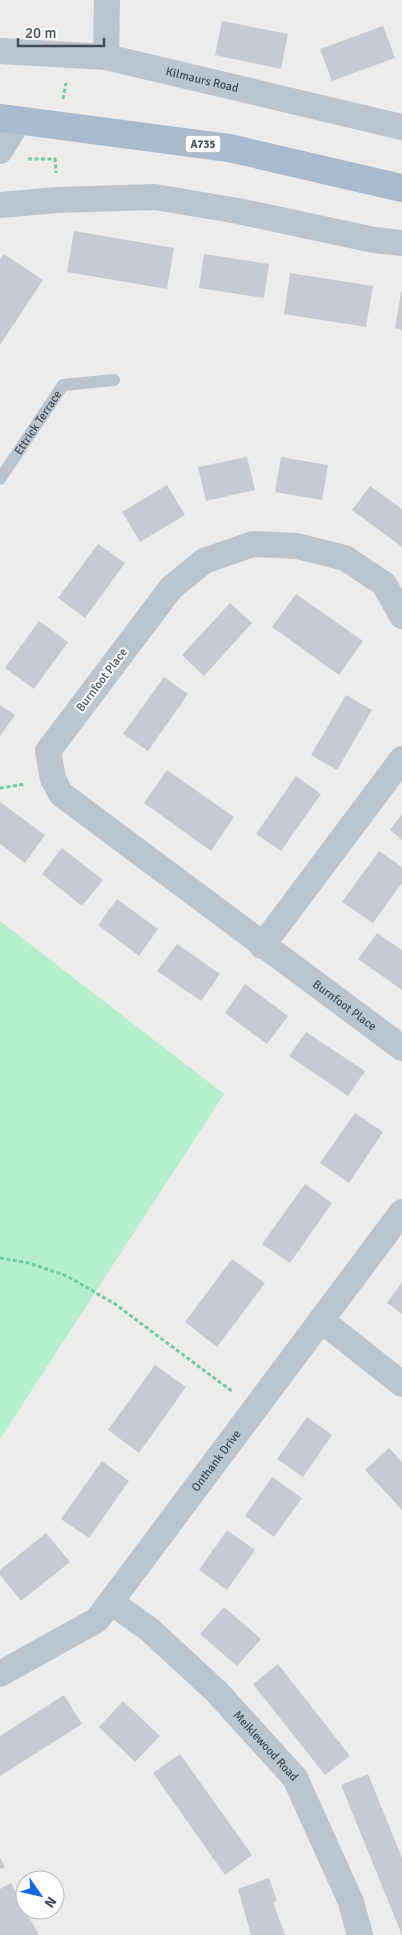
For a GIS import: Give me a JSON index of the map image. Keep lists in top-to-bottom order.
{
  "streets": {
    "main road": ["A735"],
    "street": [
      "Kilmaurs Road",
      "Burnfoot Place",
      "Onthank Drive",
      "Meiklewood Road"
    ],
    "lane": ["Ettrick Terrace"]
  },
  "crossings": [
    ["Onthank Drive", "Meiklewood Road"]
  ],
  "scale_bar": "20 m",
  "north": "bottom right"
}
